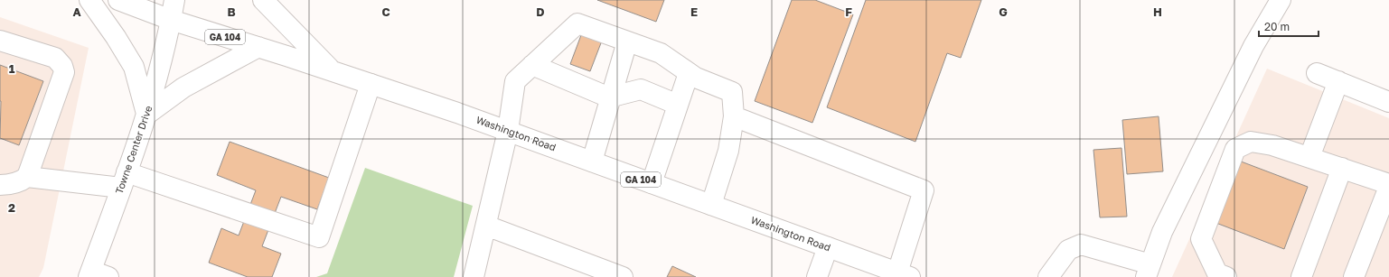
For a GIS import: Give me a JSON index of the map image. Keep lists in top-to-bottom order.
{
  "streets": {
    "main road": ["GA 104", "Washington Road", "Towne Center Drive"]
  },
  "crossings": [
    ["Washington Road", "Towne Center Drive"]
  ],
  "scale_bar": "20 m",
  "grid": {
    "columns": [
      "A",
      "B",
      "C",
      "D",
      "E",
      "F",
      "G",
      "H"
    ],
    "rows": ["1", "2"]
  }
}
